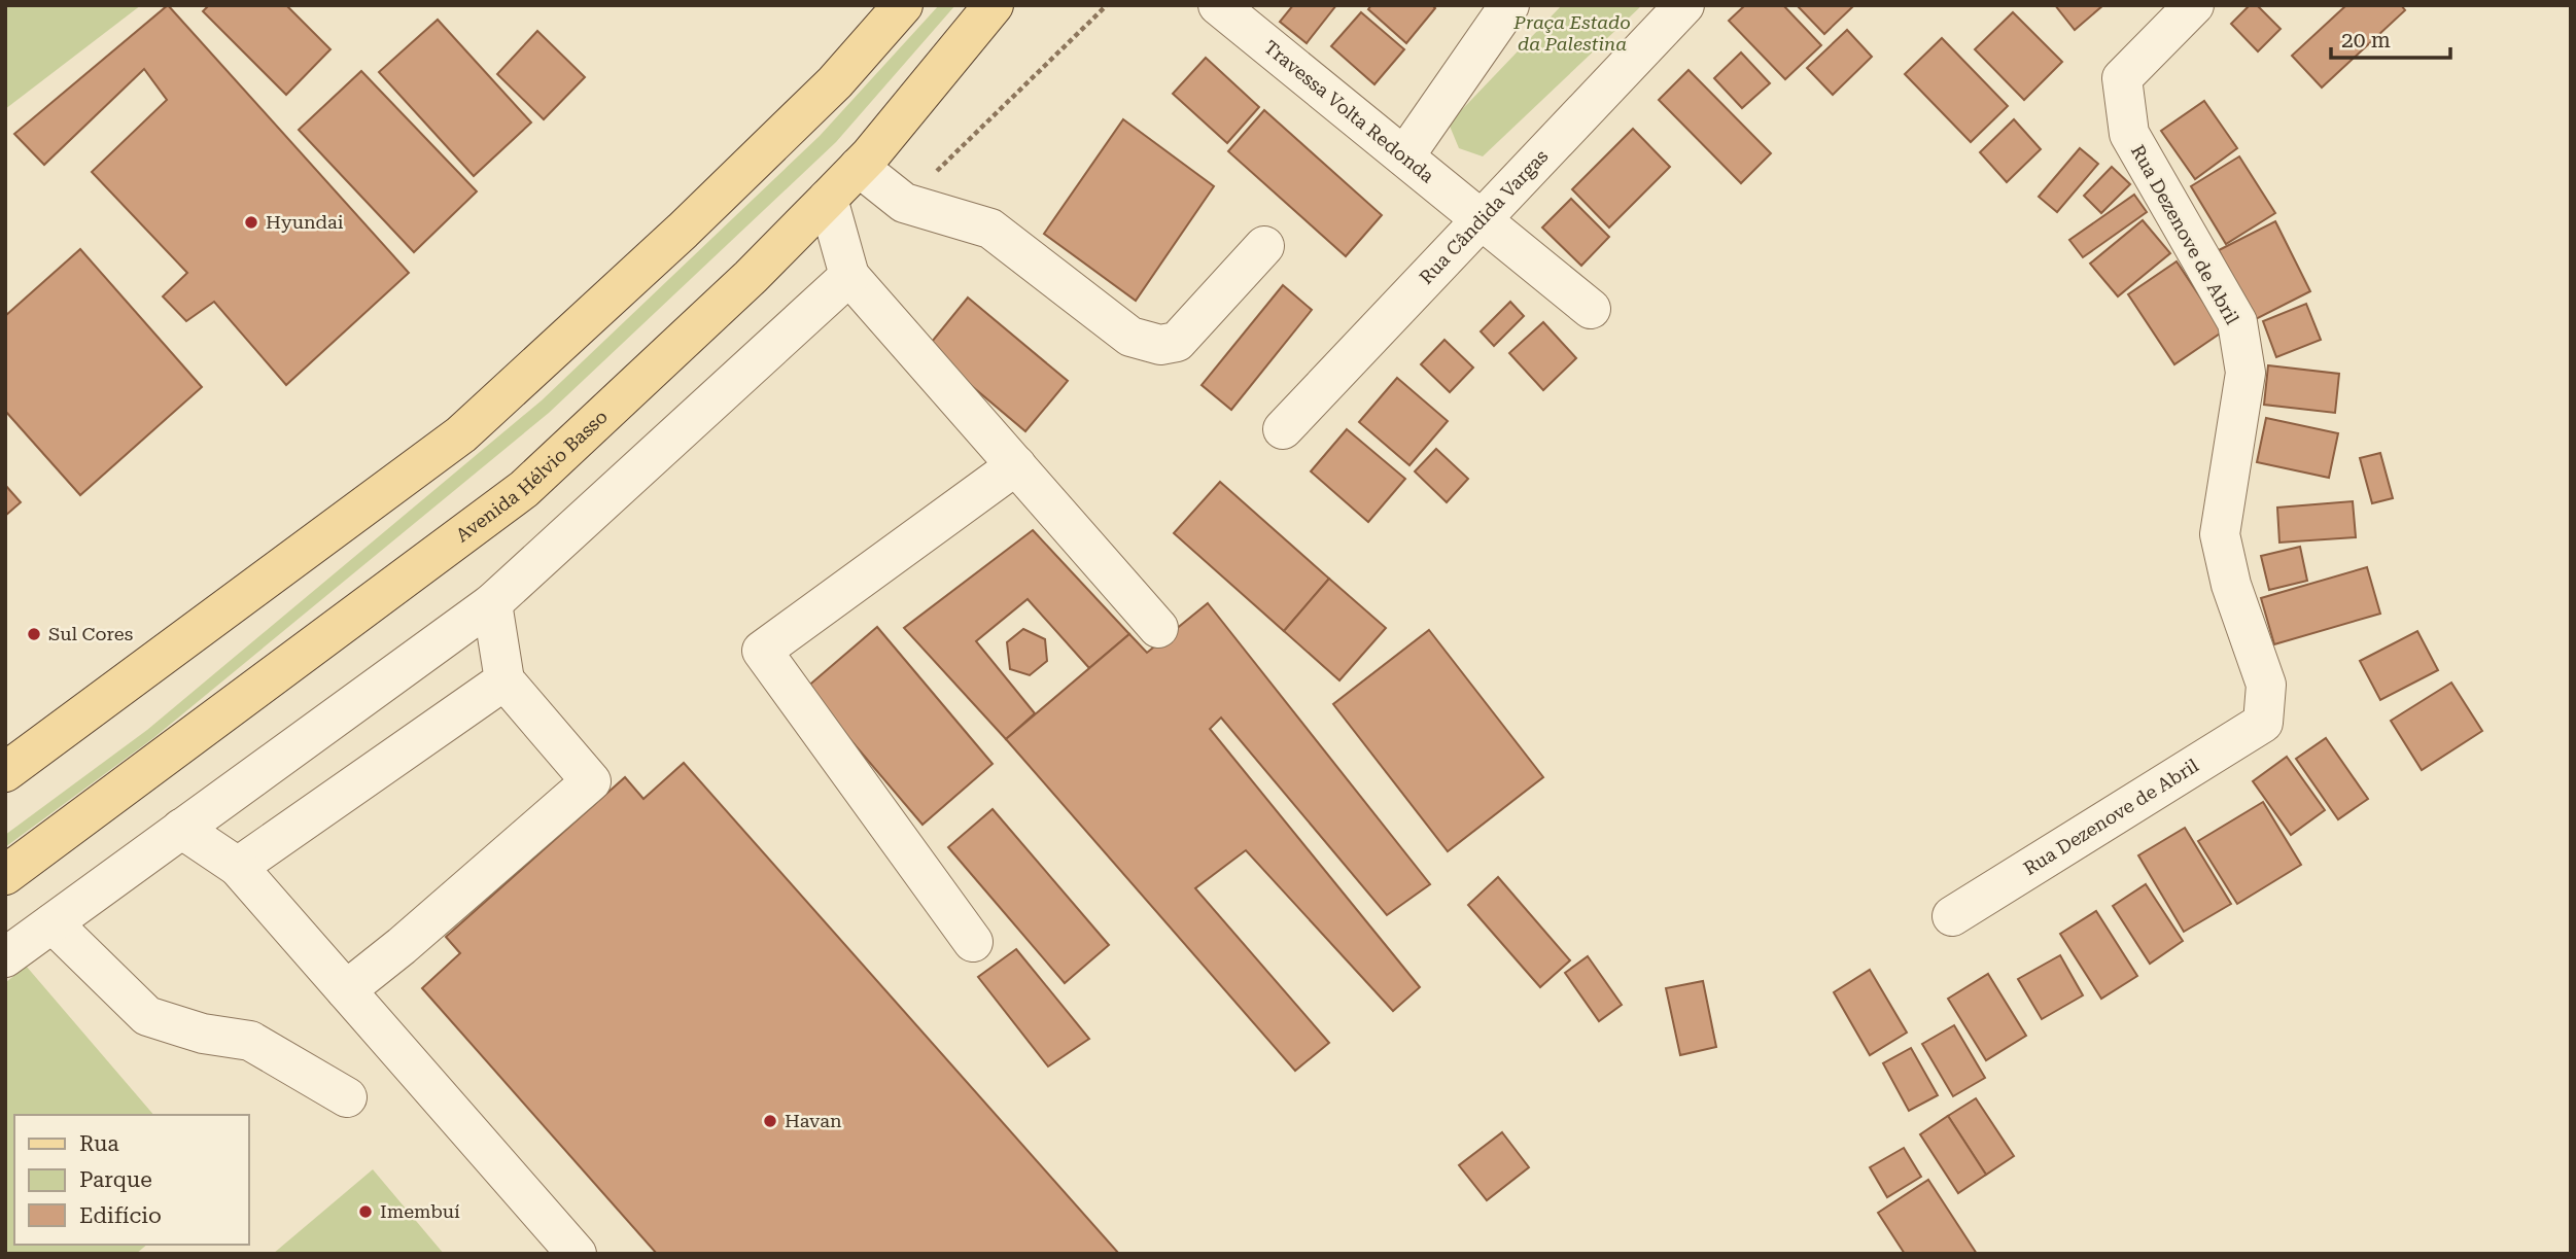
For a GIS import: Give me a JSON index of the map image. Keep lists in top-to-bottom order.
{
  "streets": {
    "main road": ["Avenida Hélvio Basso"],
    "street": ["Travessa Volta Redonda", "Rua Cândida Vargas", "Rua Dezenove de Abril"]
  },
  "crossings": [
    ["Travessa Volta Redonda", "Rua Cândida Vargas"]
  ],
  "parks": ["Praça Estado da Palestina"],
  "places": [
    "Hyundai",
    "Sul Cores",
    "Havan",
    "Imembuí"
  ],
  "legend": ["Rua", "Parque", "Edifício"],
  "scale_bar": "20 m"
}
